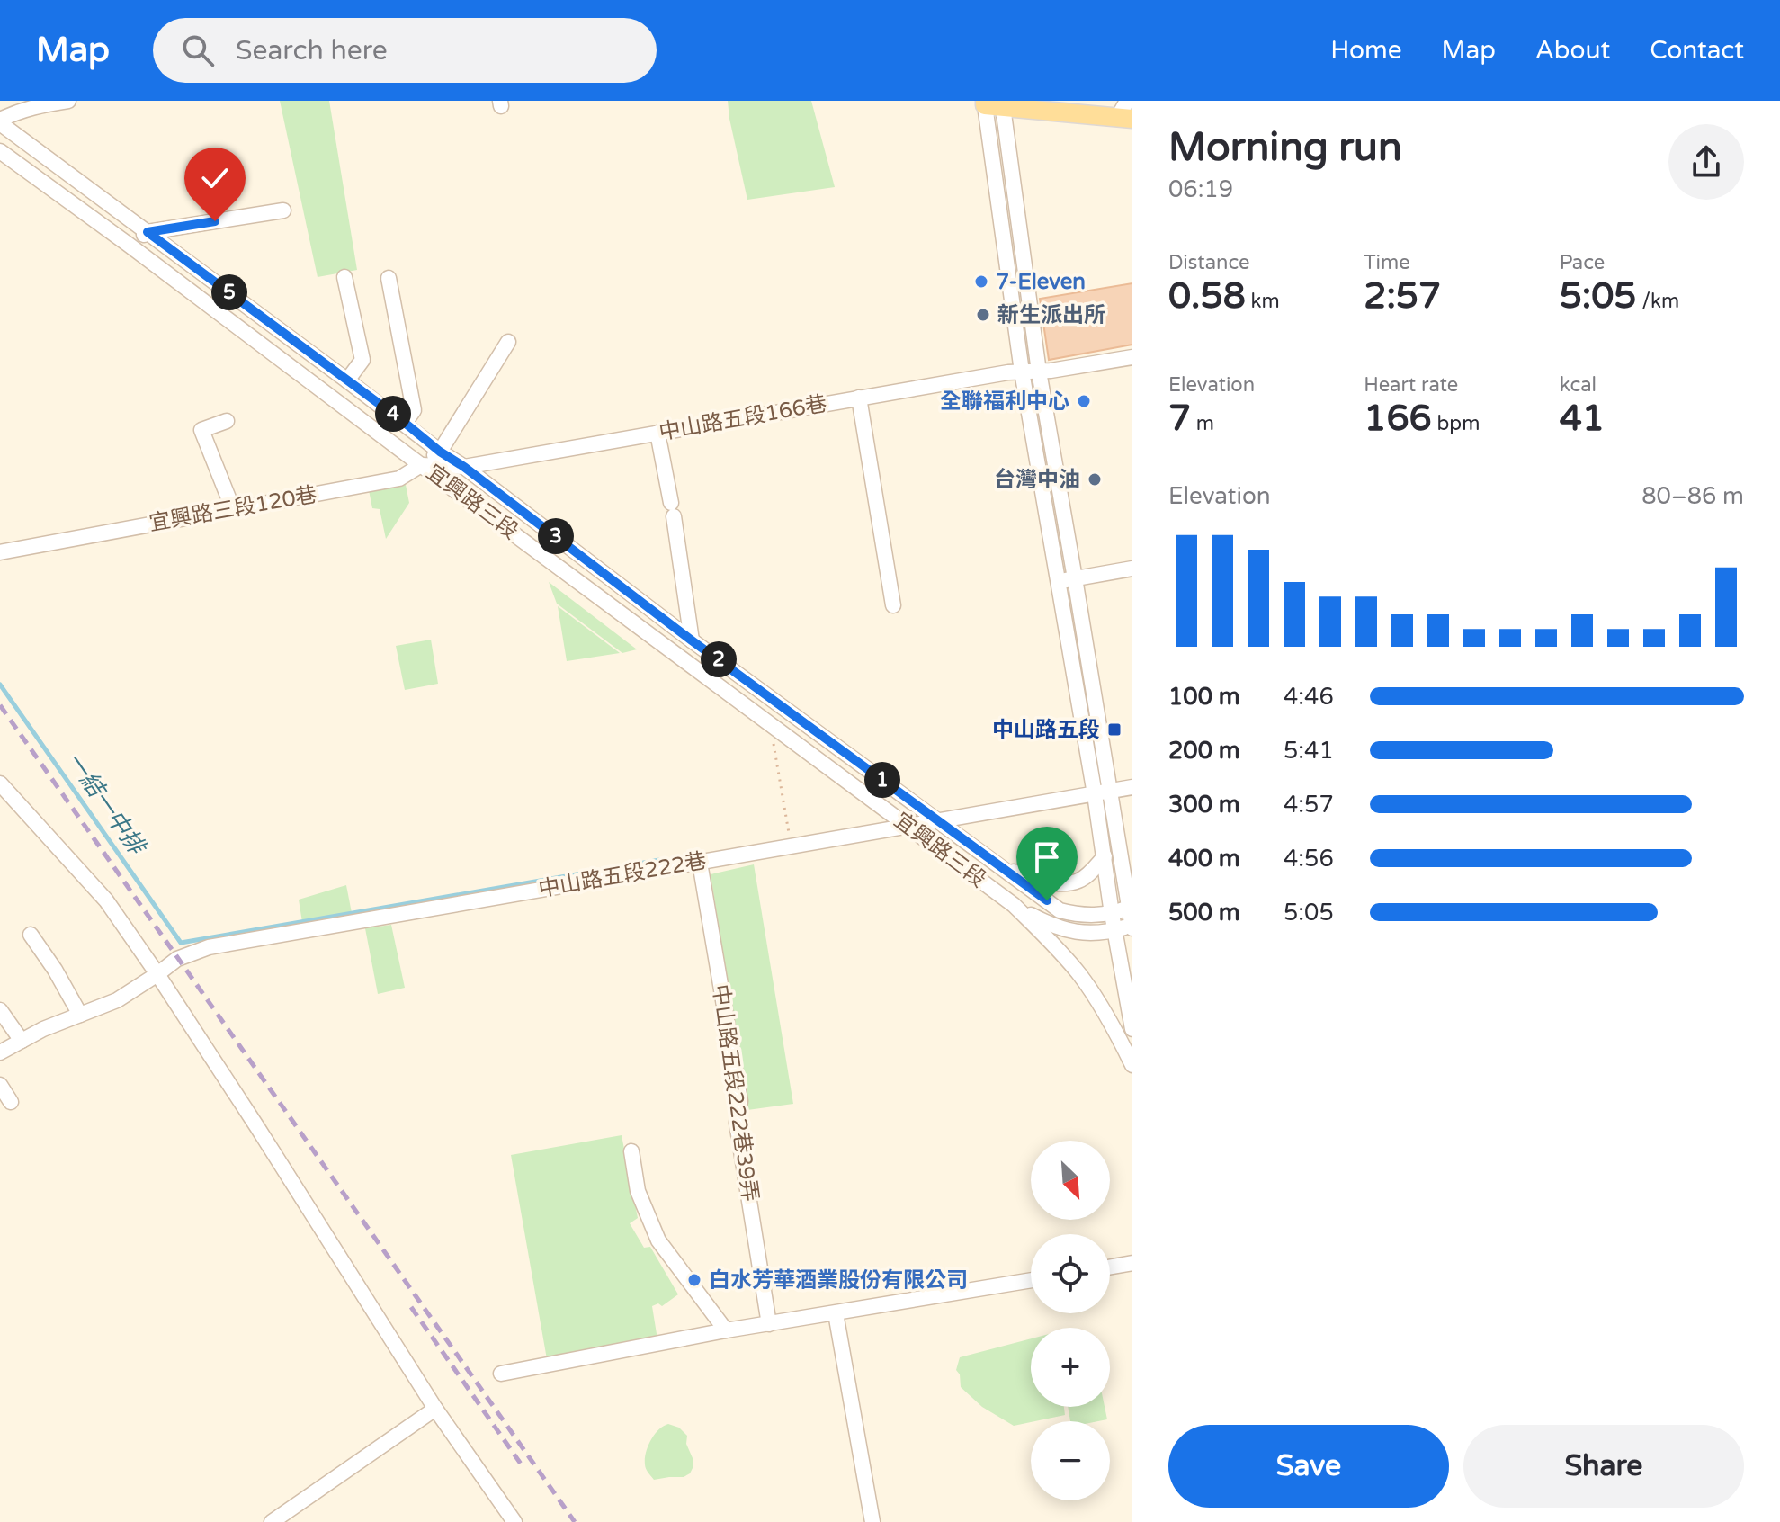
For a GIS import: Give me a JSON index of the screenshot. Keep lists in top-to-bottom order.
{
  "streets": {
    "street": [
      "中山路五段166巷",
      "宜興路三段",
      "宜興路三段120巷",
      "中山路五段222巷",
      "中山路五段222巷39弄"
    ]
  },
  "crossings": [
    ["中山路五段166巷", "宜興路三段"],
    ["中山路五段166巷", "宜興路三段120巷"],
    ["宜興路三段", "宜興路三段120巷"],
    ["宜興路三段", "中山路五段222巷"],
    ["中山路五段222巷", "中山路五段222巷39弄"]
  ],
  "water": ["一結一中排"],
  "places": {
    "other": [
      "7-Eleven",
      "新生派出所",
      "全聯福利中心",
      "台灣中油",
      "白水芳華酒業股份有限公司"
    ],
    "transit": ["中山路五段"]
  },
  "north": "bottom right",
  "page": {
    "header": "Map",
    "search": "Search here",
    "nav": [
      "Home",
      "Map",
      "About",
      "Contact"
    ],
    "heading": ["Morning run", "06:19"],
    "stats": [
      ["Distance", "0.58 km"],
      ["Time", "2:57"],
      ["Pace", "5:05 /km"],
      ["Elevation", "7 m"],
      ["Heart rate", "166 bpm"],
      ["kcal", "41"]
    ],
    "pins": [
      "5",
      "4",
      "3",
      "2",
      "1"
    ],
    "chart": ["Elevation", "80–86 m"],
    "list": [
      {
        "name": "100 m",
        "note": "4:46"
      },
      {
        "name": "200 m",
        "note": "5:41"
      },
      {
        "name": "300 m",
        "note": "4:57"
      },
      {
        "name": "400 m",
        "note": "4:56"
      },
      {
        "name": "500 m",
        "note": "5:05"
      }
    ],
    "map_buttons": ["+", "−"],
    "buttons": ["Save", "Share"]
  }
}
